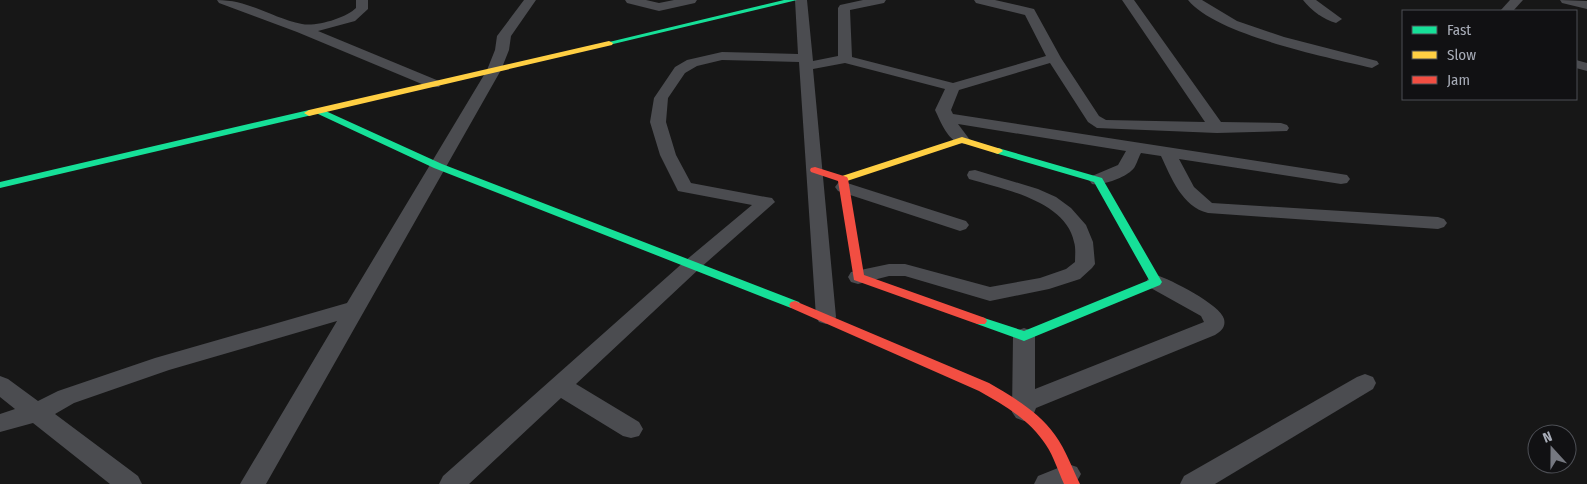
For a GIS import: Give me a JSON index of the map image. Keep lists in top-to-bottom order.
{
  "legend": ["Fast", "Slow", "Jam"],
  "north": "top"
}
